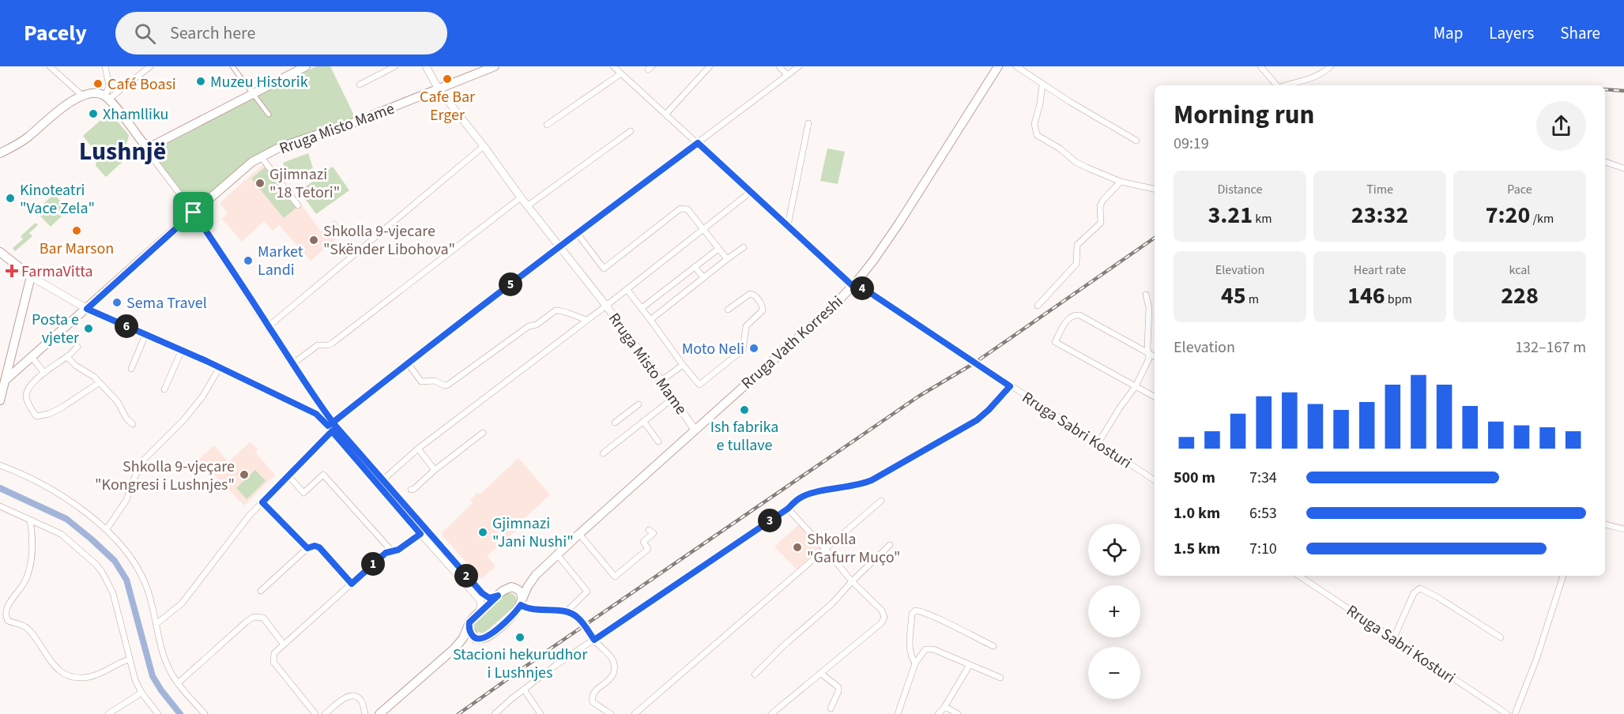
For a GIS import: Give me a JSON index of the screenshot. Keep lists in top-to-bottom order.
{
  "streets": {
    "main road": ["Rruga Misto Mame", "Rruga Vath Korreshi"],
    "street": ["Rruga Sabri Kosturi"]
  },
  "crossings": [
    ["Rruga Misto Mame", "Rruga Vath Korreshi"],
    ["Rruga Vath Korreshi", "Rruga Sabri Kosturi"]
  ],
  "districts": ["Lushnjë"],
  "places": {
    "other": [
      "Cafe Bar Erger",
      "Muzeu Historik",
      "Café Boasi",
      "Xhamlliku",
      "Gjimnazi \"18 Tetori\"",
      "Kinoteatri \"Vace Zela\"",
      "Bar Marson",
      "Shkolla 9-vjecare \"Skënder Libohova\"",
      "Market Landi",
      "Sema Travel",
      "Posta e vjeter",
      "Moto Neli",
      "Ish fabrika e tullave",
      "Shkolla 9-vjeçare \"Kongresi i Lushnjes\"",
      "Gjimnazi \"Jani Nushi\"",
      "Shkolla \"Gafurr Muço\"",
      "Stacioni hekurudhor i Lushnjes"
    ],
    "health": ["FarmaVitta"]
  },
  "page": {
    "header": "Pacely",
    "search": "Search here",
    "nav": ["Map", "Layers", "Share"],
    "heading": ["Morning run", "09:19"],
    "stats": [
      ["Distance", "3.21 km"],
      ["Time", "23:32"],
      ["Pace", "7:20 /km"],
      ["Elevation", "45 m"],
      ["Heart rate", "146 bpm"],
      ["kcal", "228"]
    ],
    "pins": [
      "5",
      "4",
      "6",
      "3",
      "1",
      "2"
    ],
    "chart": ["Elevation", "132–167 m"],
    "list": [
      {
        "name": "500 m",
        "note": "7:34"
      },
      {
        "name": "1.0 km",
        "note": "6:53"
      },
      {
        "name": "1.5 km",
        "note": "7:10"
      }
    ],
    "map_buttons": ["+", "−"]
  }
}
